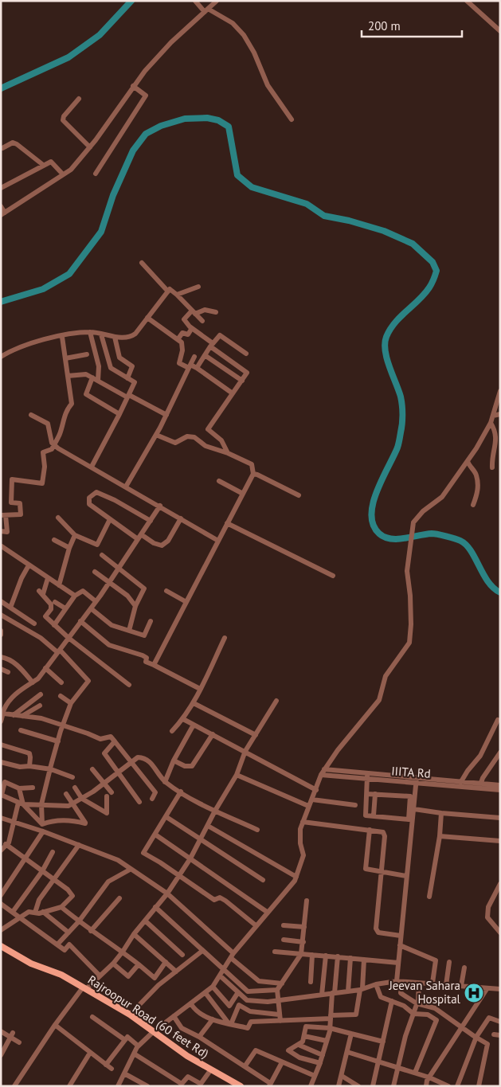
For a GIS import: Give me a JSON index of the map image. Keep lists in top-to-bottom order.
{
  "streets": {
    "main road": ["Rajroopur Road (60 feet Rd)"],
    "street": ["IIITA Rd"]
  },
  "places": {
    "hospital": ["Jeevan Sahara Hospital"]
  },
  "scale_bar": "200 m"
}
